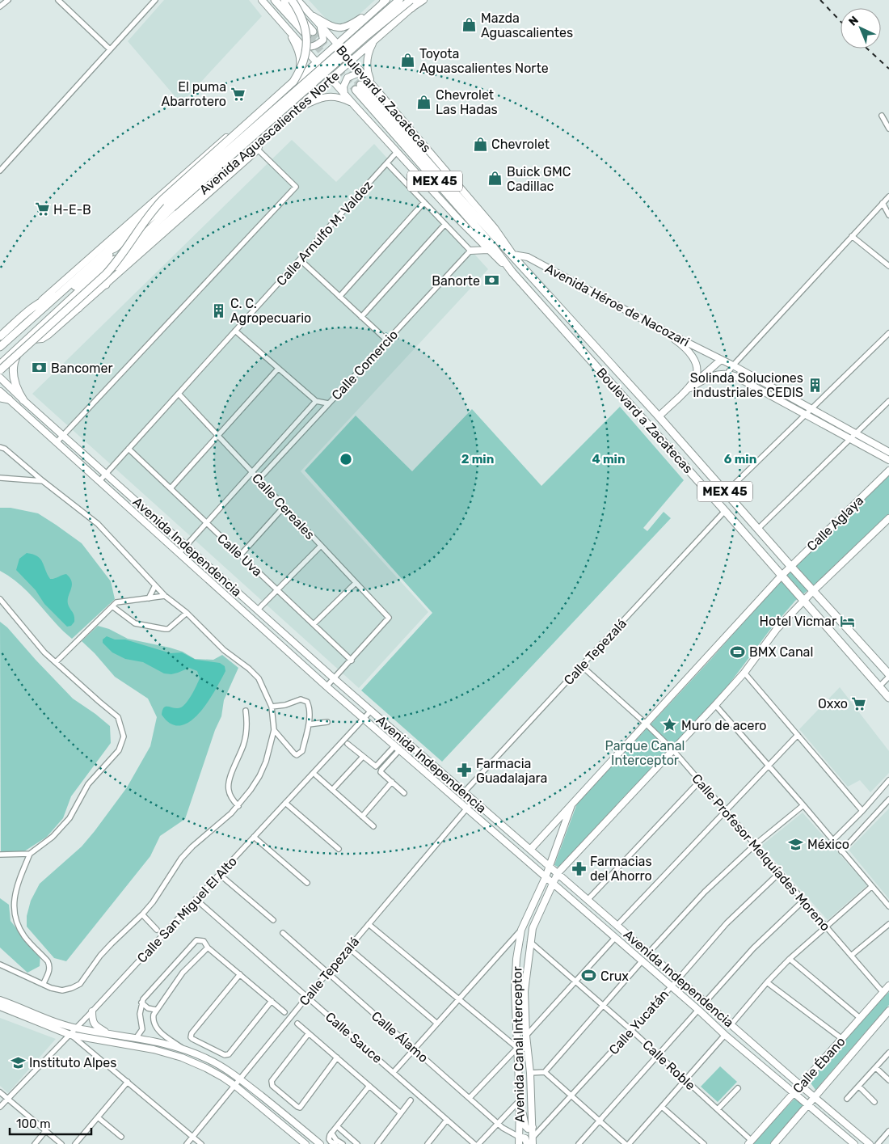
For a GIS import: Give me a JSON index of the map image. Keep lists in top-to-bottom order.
{
  "streets": {
    "main road": [
      "Boulevard a Zacatecas",
      "Avenida Aguascalientes Norte",
      "MEX 45",
      "Avenida Héroe de Nacozari",
      "Calle Aglaya",
      "Avenida Independencia",
      "Avenida Canal Interceptor",
      "Calle Ébano"
    ],
    "street": [
      "Calle Arnulfo M. Valdez",
      "Calle Comercio",
      "Calle Cereales",
      "Calle Uva",
      "Calle Tepezalá",
      "Calle Profesor Melquíades Moreno",
      "Calle San Miguel El Alto",
      "Calle Yucatán",
      "Calle Álamo",
      "Calle Sauce",
      "Calle Roble"
    ]
  },
  "crossings": [
    ["Boulevard a Zacatecas", "Avenida Aguascalientes Norte"],
    ["Boulevard a Zacatecas", "Calle Arnulfo M. Valdez"],
    ["Boulevard a Zacatecas", "Avenida Héroe de Nacozari"],
    ["Boulevard a Zacatecas", "Calle Aglaya"],
    ["Boulevard a Zacatecas", "Calle Tepezalá"],
    ["Boulevard a Zacatecas", "Avenida Canal Interceptor"],
    ["Calle Arnulfo M. Valdez", "Calle Cereales"],
    ["Calle Arnulfo M. Valdez", "Avenida Independencia"],
    ["Calle Arnulfo M. Valdez", "Calle Uva"],
    ["Calle Comercio", "Calle Cereales"],
    ["Calle Comercio", "Avenida Independencia"],
    ["Calle Comercio", "Calle Uva"],
    ["Calle Cereales", "Calle Uva"],
    ["Calle Aglaya", "Avenida Canal Interceptor"],
    ["Avenida Independencia", "Calle Tepezalá"],
    ["Avenida Independencia", "Calle San Miguel El Alto"],
    ["Avenida Independencia", "Calle Yucatán"],
    ["Avenida Independencia", "Avenida Canal Interceptor"],
    ["Avenida Independencia", "Calle Ébano"],
    ["Calle Tepezalá", "Calle Profesor Melquíades Moreno"],
    ["Calle Tepezalá", "Calle Álamo"],
    ["Calle Tepezalá", "Calle Sauce"],
    ["Calle Profesor Melquíades Moreno", "Calle Yucatán"],
    ["Calle Profesor Melquíades Moreno", "Avenida Canal Interceptor"],
    ["Calle Profesor Melquíades Moreno", "Calle Ébano"],
    ["Calle San Miguel El Alto", "Calle Sauce"],
    ["Calle Yucatán", "Avenida Canal Interceptor"],
    ["Calle Yucatán", "Calle Roble"],
    ["Calle Álamo", "Avenida Canal Interceptor"],
    ["Avenida Canal Interceptor", "Calle Roble"],
    ["Calle Roble", "Calle Ébano"]
  ],
  "parks": ["Parque Canal Interceptor"],
  "places": {
    "shop": [
      "Mazda Aguascalientes",
      "Toyota Aguascalientes Norte",
      "Chevrolet Las Hadas",
      "Chevrolet",
      "Buick GMC Cadillac"
    ],
    "supermarket": ["El puma Abarrotero", "H-E-B", "Oxxo"],
    "bank": ["Banorte", "Bancomer"],
    "building": ["C. C. Agropecuario", "Solinda Soluciones industriales CEDIS"],
    "hotel": ["Hotel Vicmar"],
    "sports": ["BMX Canal", "Crux"],
    "place": ["Muro de acero"],
    "pharmacy": ["Farmacia Guadalajara", "Farmacias del Ahorro"],
    "school or university": ["México", "Instituto Alpes"]
  },
  "scale_bar": "100 m",
  "north": "top left",
  "rings": ["2 min", "4 min", "6 min"]
}
